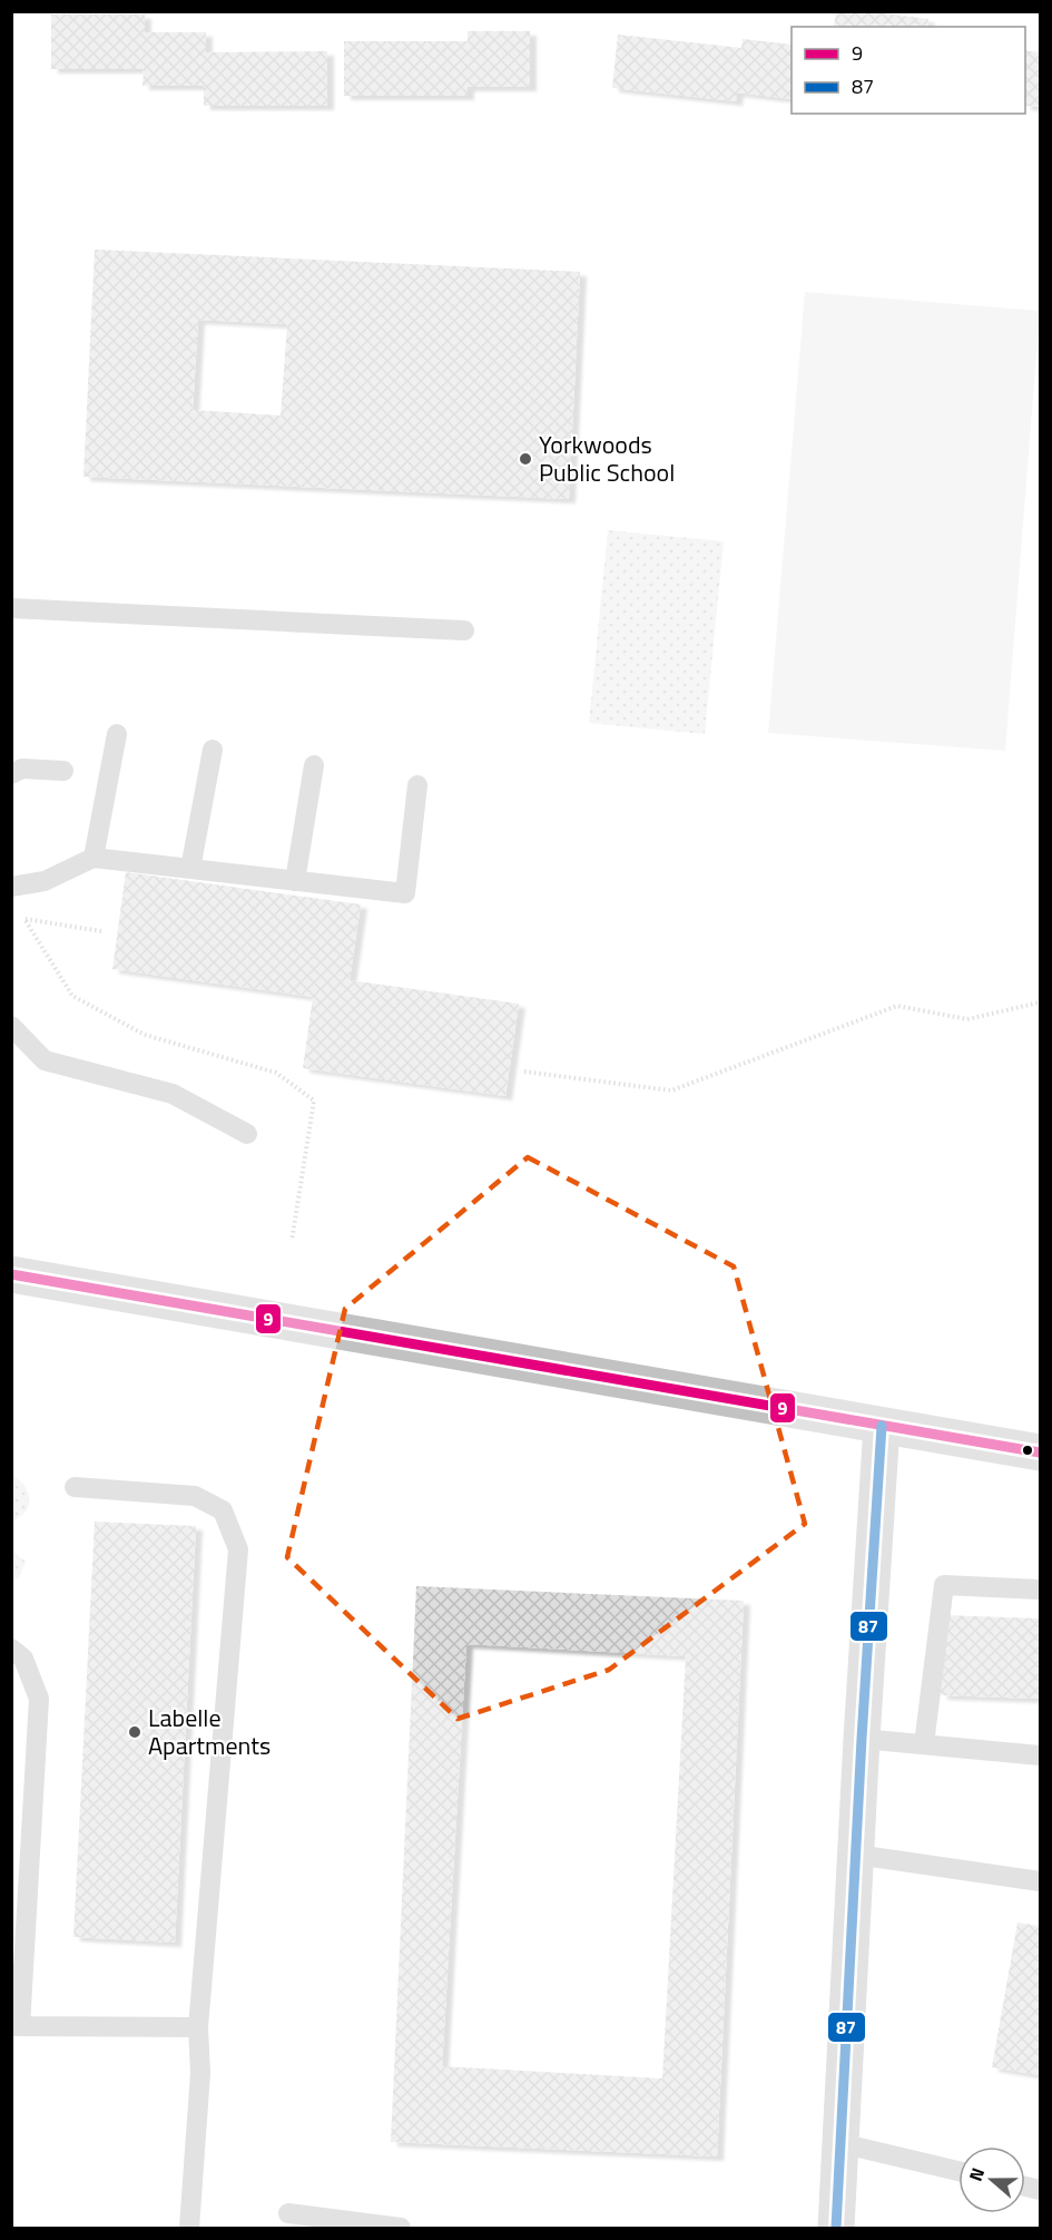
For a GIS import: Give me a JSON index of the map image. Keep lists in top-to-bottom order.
{
  "places": ["Yorkwoods Public School", "Labelle Apartments"],
  "lines": ["transit line 9", "transit line 87"],
  "legend": ["9", "87"],
  "north": "left"
}
